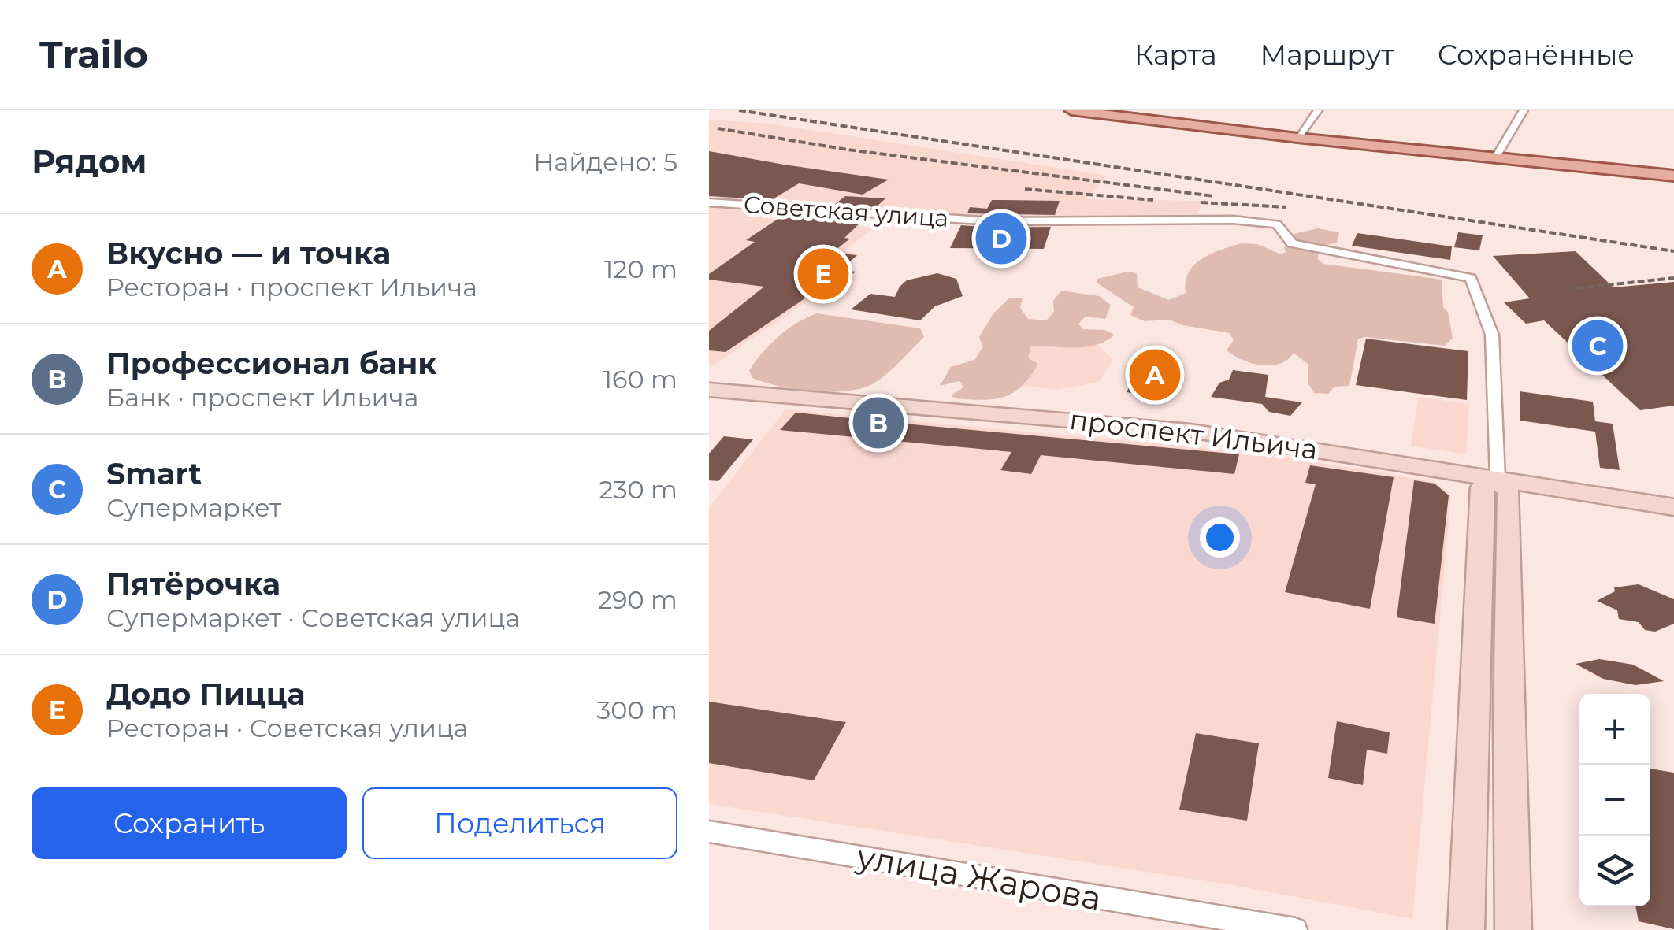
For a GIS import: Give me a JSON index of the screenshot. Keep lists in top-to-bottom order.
{
  "streets": {
    "street": ["Советская улица", "проспект Ильича", "улица Жарова"]
  },
  "crossings": [
    ["Советская улица", "проспект Ильича"]
  ],
  "page": {
    "header": "Trailo",
    "nav": ["Карта", "Маршрут", "Сохранённые"],
    "heading": ["Рядом", "Найдено: 5"],
    "pins": [
      "D",
      "E",
      "C",
      "A",
      "B"
    ],
    "list": [
      {
        "mark": "A",
        "name": "Вкусно — и точка",
        "note": "Ресторан · проспект Ильича",
        "value": "120 m"
      },
      {
        "mark": "B",
        "name": "Профессионал банк",
        "note": "Банк · проспект Ильича",
        "value": "160 m"
      },
      {
        "mark": "C",
        "name": "Smart",
        "note": "Супермаркет",
        "value": "230 m"
      },
      {
        "mark": "D",
        "name": "Пятёрочка",
        "note": "Супермаркет · Советская улица",
        "value": "290 m"
      },
      {
        "mark": "E",
        "name": "Додо Пицца",
        "note": "Ресторан · Советская улица",
        "value": "300 m"
      }
    ],
    "map_buttons": ["+", "−"],
    "buttons": ["Сохранить", "Поделиться"]
  }
}
